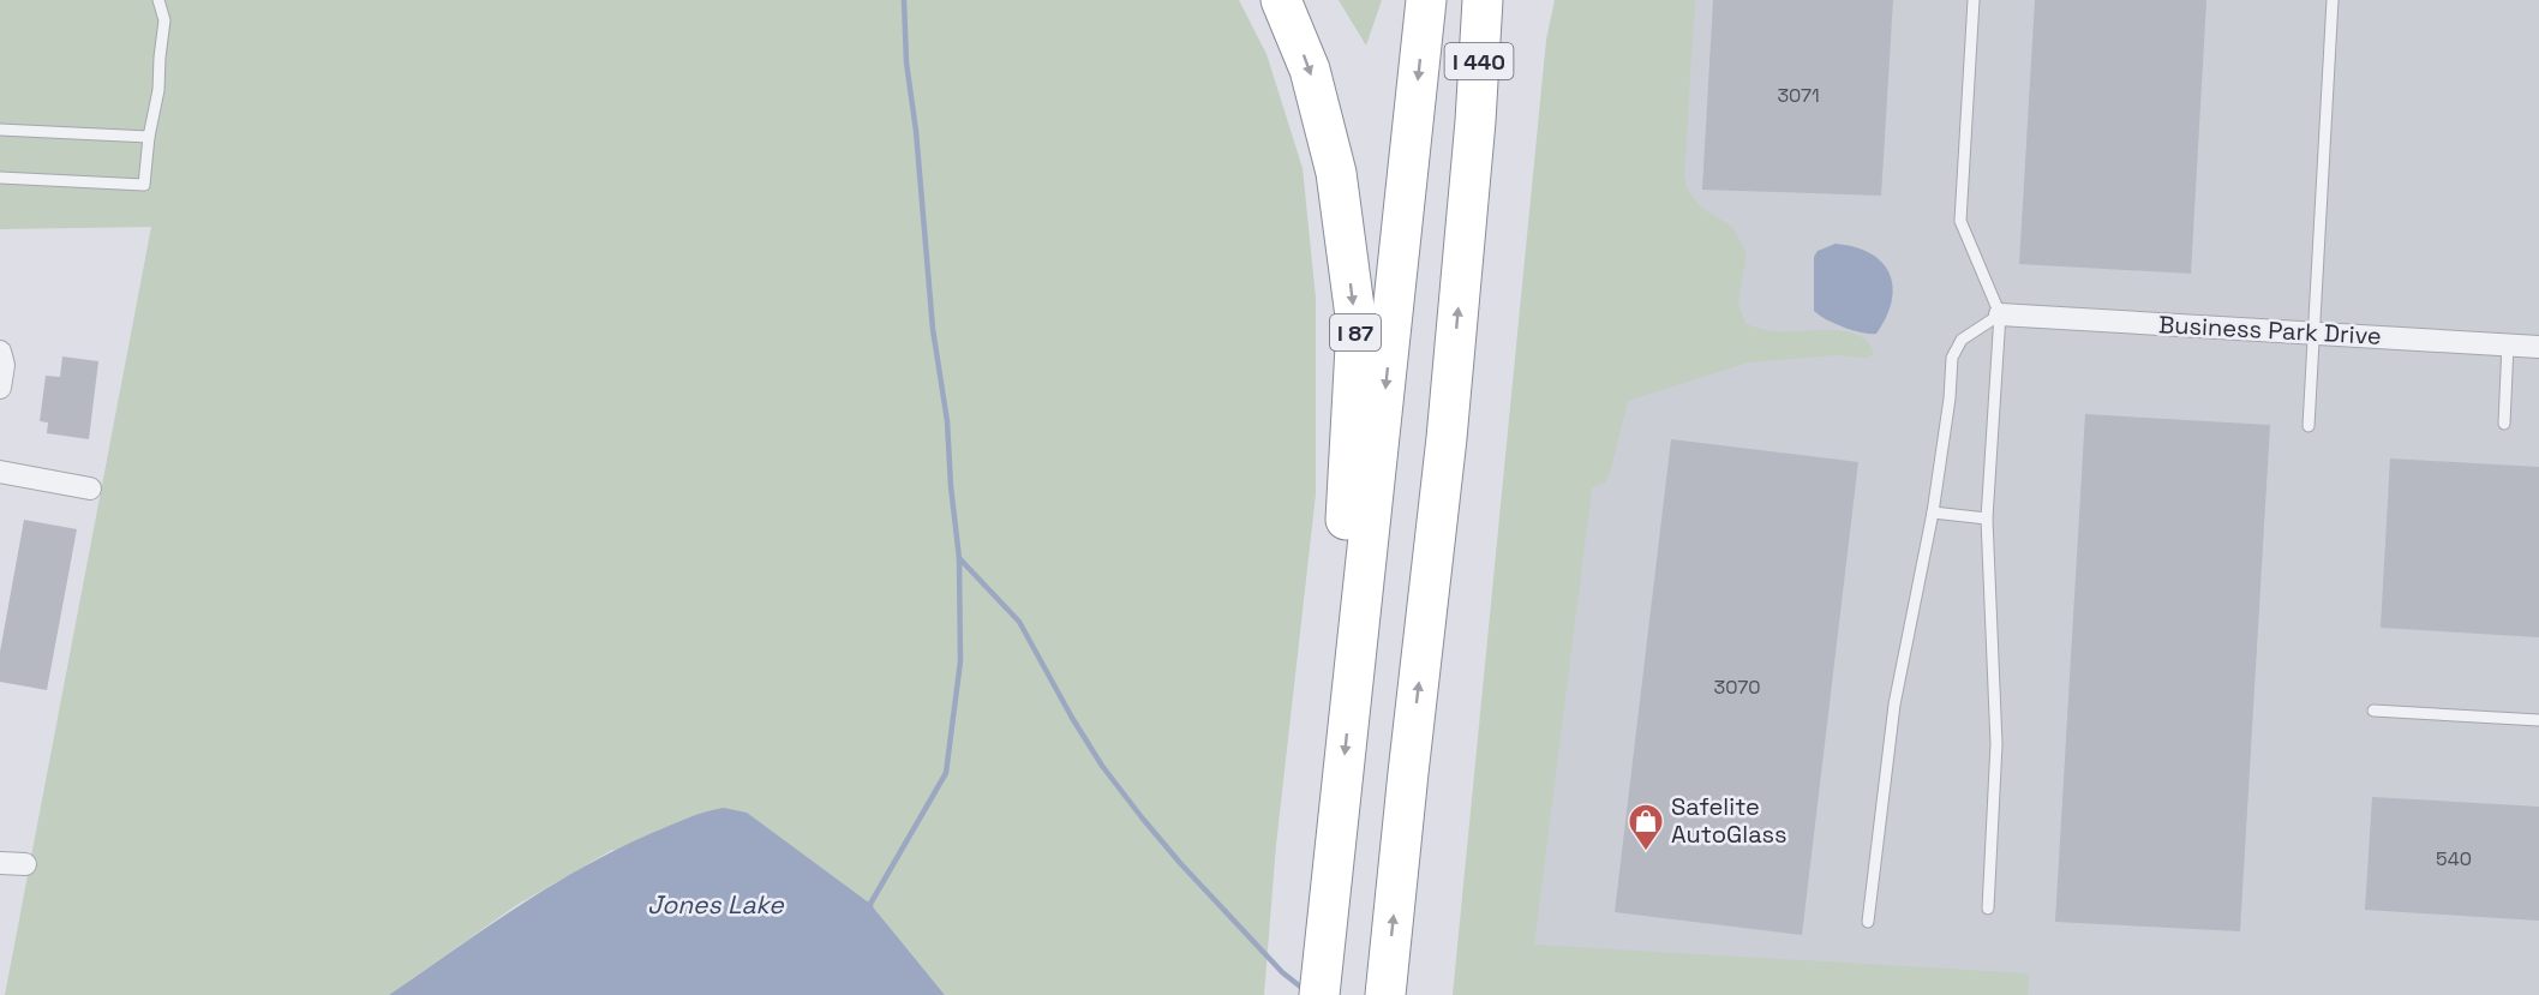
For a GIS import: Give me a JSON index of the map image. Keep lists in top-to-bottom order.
{
  "streets": {
    "highway": ["I 440", "I 87"],
    "street": ["Business Park Drive"]
  },
  "crossings": [
    ["I 440", "I 87"]
  ],
  "water": ["Jones Lake"],
  "places": {
    "shop": ["Safelite AutoGlass"]
  },
  "house_numbers": ["3071", "3070", "540"]
}
